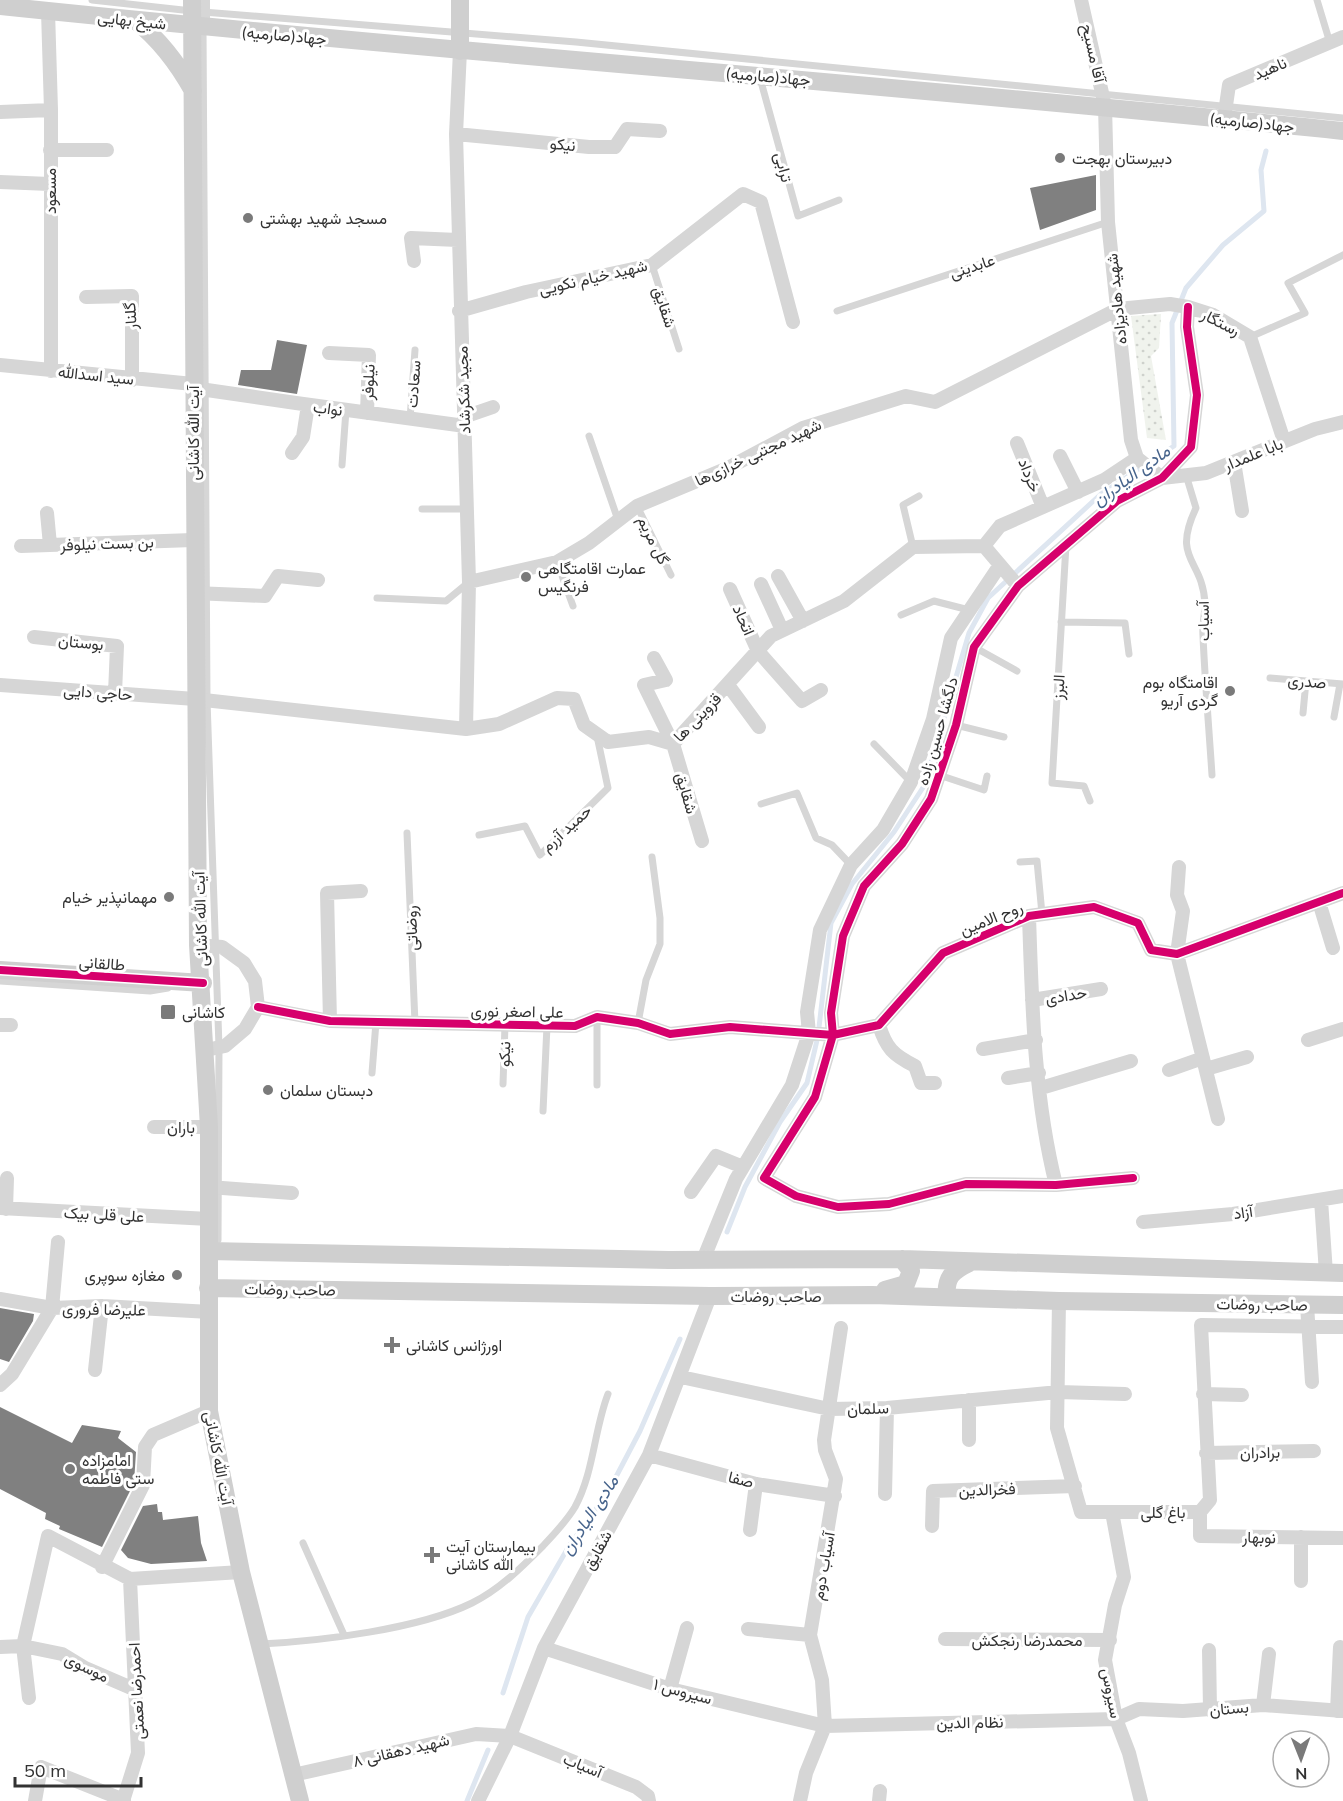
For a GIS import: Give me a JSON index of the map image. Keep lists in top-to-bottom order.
{
  "streets": {
    "main road": [
      "شیخ بهایی",
      "جهاد(صارمیه)",
      "آیت الله کاشانی",
      "طالقانی",
      "صاحب روضات"
    ],
    "street": [
      "آقا مسیح",
      "ناهید",
      "نیکو",
      "مسعود",
      "شهید خیام نکویی",
      "شهید هادیزاده",
      "شقایق",
      "گلنار",
      "رستگار",
      "سید اسدالله",
      "نیلوفر",
      "مجید شکرشاد",
      "نواب",
      "شهید مجتبی خرازی‌ها",
      "بابا علمدار",
      "خرداد",
      "بن بست نیلوفر",
      "اتحاد",
      "آسیاب",
      "بوستان",
      "حاجی دایی",
      "قزوینی ها",
      "دلگشا حسین زاده",
      "روح الامین",
      "حدادی",
      "علی اصغر نوری",
      "باران",
      "آزاد",
      "علی قلی بیک",
      "علیرضا فروری",
      "سلمان",
      "برادران",
      "صفا",
      "فخرالدین",
      "باغ گلی",
      "نوبهار",
      "آسیاب دوم",
      "محمدرضا رنجکش",
      "موسوی",
      "احمدرضا نعمتی",
      "سیروس ۱",
      "سیروس",
      "بستان",
      "نظام الدین",
      "شهید دهقانی ۸"
    ],
    "lane": [
      "ترابی",
      "عابدینی",
      "سعادت",
      "گل مریم",
      "صدری",
      "البرز",
      "حمید آزرم",
      "روضاتی"
    ]
  },
  "crossings": [
    ["شیخ بهایی", "جهاد(صارمیه)"],
    ["شیخ بهایی", "مسعود"],
    ["شیخ بهایی", "آیت الله کاشانی"],
    ["جهاد(صارمیه)", "آقا مسیح"],
    ["جهاد(صارمیه)", "ناهید"],
    ["جهاد(صارمیه)", "ترابی"],
    ["جهاد(صارمیه)", "شهید هادیزاده"],
    ["جهاد(صارمیه)", "مجید شکرشاد"],
    ["جهاد(صارمیه)", "آیت الله کاشانی"],
    ["آقا مسیح", "شهید هادیزاده"],
    ["نیکو", "مجید شکرشاد"],
    ["نیکو", "علی اصغر نوری"],
    ["مسعود", "سید اسدالله"],
    ["عابدینی", "شهید هادیزاده"],
    ["شهید خیام نکویی", "شقایق"],
    ["شهید خیام نکویی", "مجید شکرشاد"],
    ["شهید هادیزاده", "رستگار"],
    ["شهید هادیزاده", "شهید مجتبی خرازی‌ها"],
    ["شقایق", "آسیاب"],
    ["شقایق", "قزوینی ها"],
    ["شقایق", "صاحب روضات"],
    ["شقایق", "سلمان"],
    ["شقایق", "صفا"],
    ["شقایق", "سیروس ۱"],
    ["شقایق", "شهید دهقانی ۸"],
    ["گلنار", "سید اسدالله"],
    ["رستگار", "شهید مجتبی خرازی‌ها"],
    ["رستگار", "بابا علمدار"],
    ["سید اسدالله", "نواب"],
    ["سید اسدالله", "آیت الله کاشانی"],
    ["نیلوفر", "نواب"],
    ["سعادت", "نواب"],
    ["مجید شکرشاد", "نواب"],
    ["مجید شکرشاد", "شهید مجتبی خرازی‌ها"],
    ["نواب", "آیت الله کاشانی"],
    ["آیت الله کاشانی", "بن بست نیلوفر"],
    ["آیت الله کاشانی", "حاجی دایی"],
    ["آیت الله کاشانی", "طالقانی"],
    ["آیت الله کاشانی", "باران"],
    ["آیت الله کاشانی", "علی قلی بیک"],
    ["آیت الله کاشانی", "صاحب روضات"],
    ["آیت الله کاشانی", "علیرضا فروری"],
    ["آیت الله کاشانی", "شهید دهقانی ۸"],
    ["شهید مجتبی خرازی‌ها", "گل مریم"],
    ["بابا علمدار", "آسیاب"],
    ["بابا علمدار", "دلگشا حسین زاده"],
    ["اتحاد", "قزوینی ها"],
    ["آسیاب", "شهید دهقانی ۸"],
    ["بوستان", "حاجی دایی"],
    ["البرز", "دلگشا حسین زاده"],
    ["قزوینی ها", "حمید آزرم"],
    ["دلگشا حسین زاده", "علی اصغر نوری"],
    ["دلگشا حسین زاده", "صاحب روضات"],
    ["روضاتی", "علی اصغر نوری"],
    ["صاحب روضات", "باغ گلی"],
    ["سلمان", "باغ گلی"],
    ["سلمان", "آسیاب دوم"],
    ["برادران", "باغ گلی"],
    ["صفا", "آسیاب دوم"],
    ["فخرالدین", "باغ گلی"],
    ["باغ گلی", "نوبهار"],
    ["باغ گلی", "سیروس"],
    ["آسیاب دوم", "سیروس ۱"],
    ["آسیاب دوم", "نظام الدین"],
    ["محمدرضا رنجکش", "سیروس"],
    ["موسوی", "احمدرضا نعمتی"],
    ["سیروس ۱", "نظام الدین"],
    ["سیروس", "بستان"],
    ["سیروس", "نظام الدین"],
    ["بستان", "نظام الدین"]
  ],
  "water": ["مادی الیادران"],
  "places": {
    "other": [
      "دبیرستان بهجت",
      "مسجد شهید بهشتی",
      "عمارت اقامتگاهی فرنگیس",
      "اقامتگاه بوم گردی آریو",
      "مهمانپذیر خیام",
      "دبستان سلمان",
      "مغازه سوپری",
      "امامزاده ستی فاطمه"
    ],
    "transit": ["کاشانی"],
    "health": ["اورژانس کاشانی", "بیمارستان آیت الله کاشانی"]
  },
  "scale_bar": "50 m",
  "north": "bottom"
}
